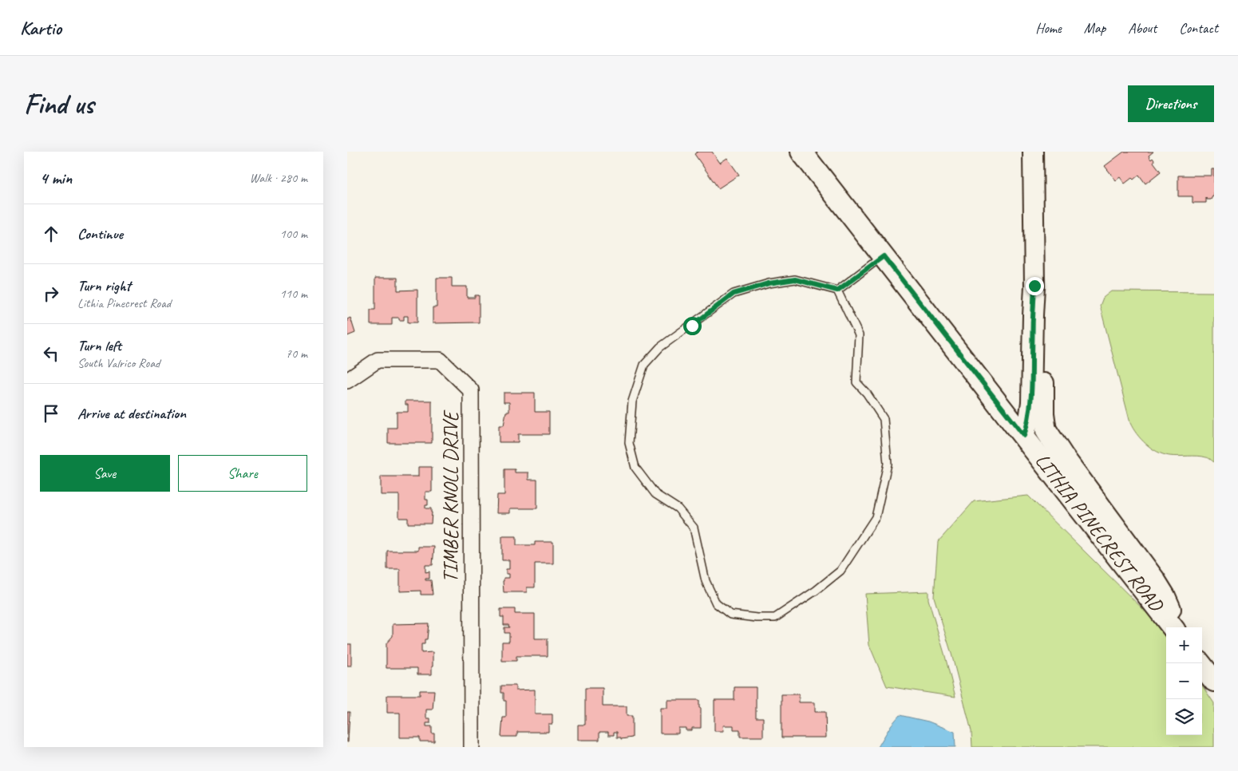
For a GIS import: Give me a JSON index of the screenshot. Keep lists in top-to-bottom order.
{
  "streets": {
    "main road": ["LITHIA PINECREST ROAD"],
    "street": ["TIMBER KNOLL DRIVE"]
  },
  "page": {
    "header": "Kartio",
    "nav": [
      "Home",
      "Map",
      "About",
      "Contact"
    ],
    "buttons": [
      "Directions",
      ["Save", "Share"]
    ],
    "title": "Find us",
    "heading": ["4 min", "Walk · 280 m"],
    "list": [
      ["Continue", "100 m"],
      ["Turn right", "Lithia Pinecrest Road", "110 m"],
      ["Turn left", "South Valrico Road", "70 m"],
      "Arrive at destination"
    ],
    "map_buttons": ["+", "−"]
  }
}
